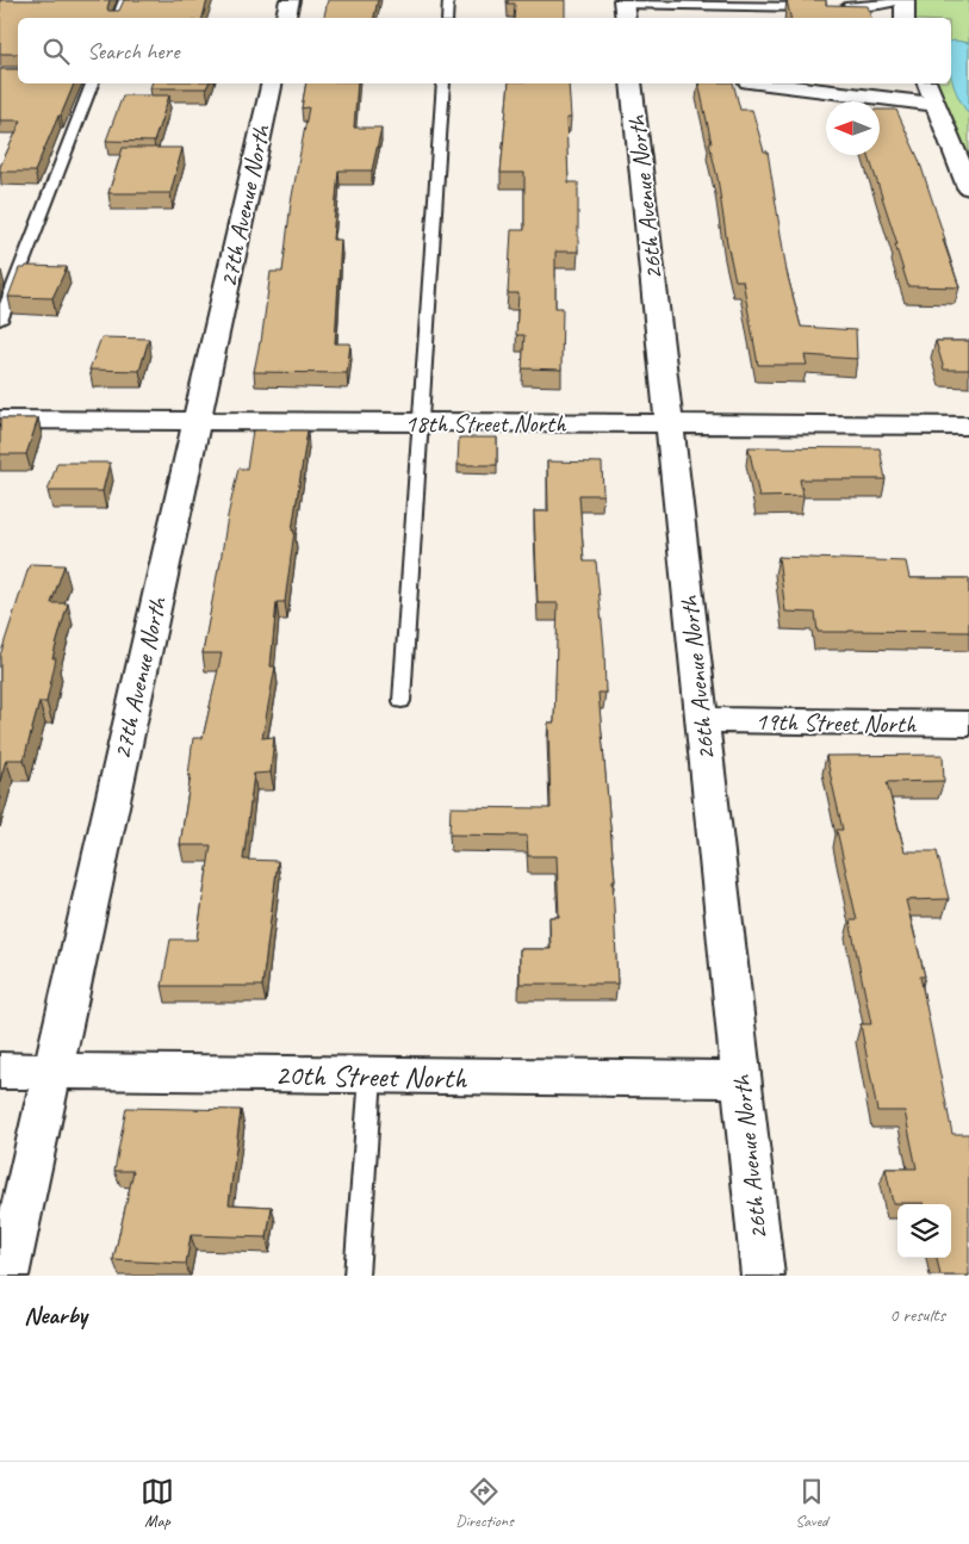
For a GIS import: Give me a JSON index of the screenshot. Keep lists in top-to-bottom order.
{
  "streets": {
    "street": [
      "26th Avenue North",
      "27th Avenue North",
      "18th Street North",
      "19th Street North",
      "20th Street North"
    ]
  },
  "crossings": [
    ["26th Avenue North", "18th Street North"],
    ["26th Avenue North", "19th Street North"],
    ["26th Avenue North", "20th Street North"],
    ["27th Avenue North", "18th Street North"],
    ["27th Avenue North", "20th Street North"]
  ],
  "north": "left",
  "page": {
    "search": "Search here",
    "heading": ["Nearby", "0 results"],
    "nav": ["Map", "Directions", "Saved"]
  }
}
